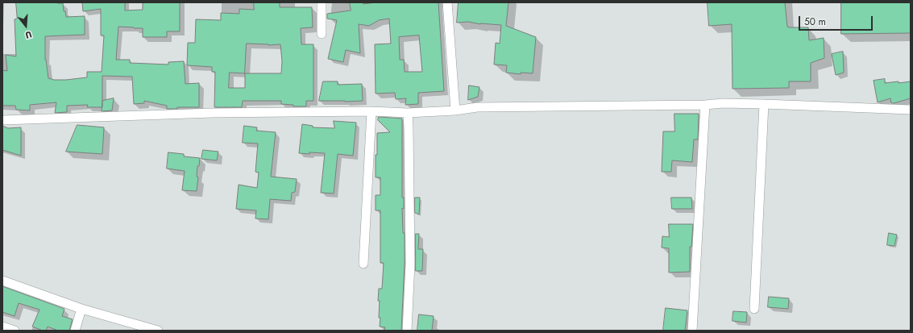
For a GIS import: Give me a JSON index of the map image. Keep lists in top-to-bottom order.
{
  "scale_bar": "50 m",
  "north": "bottom"
}
